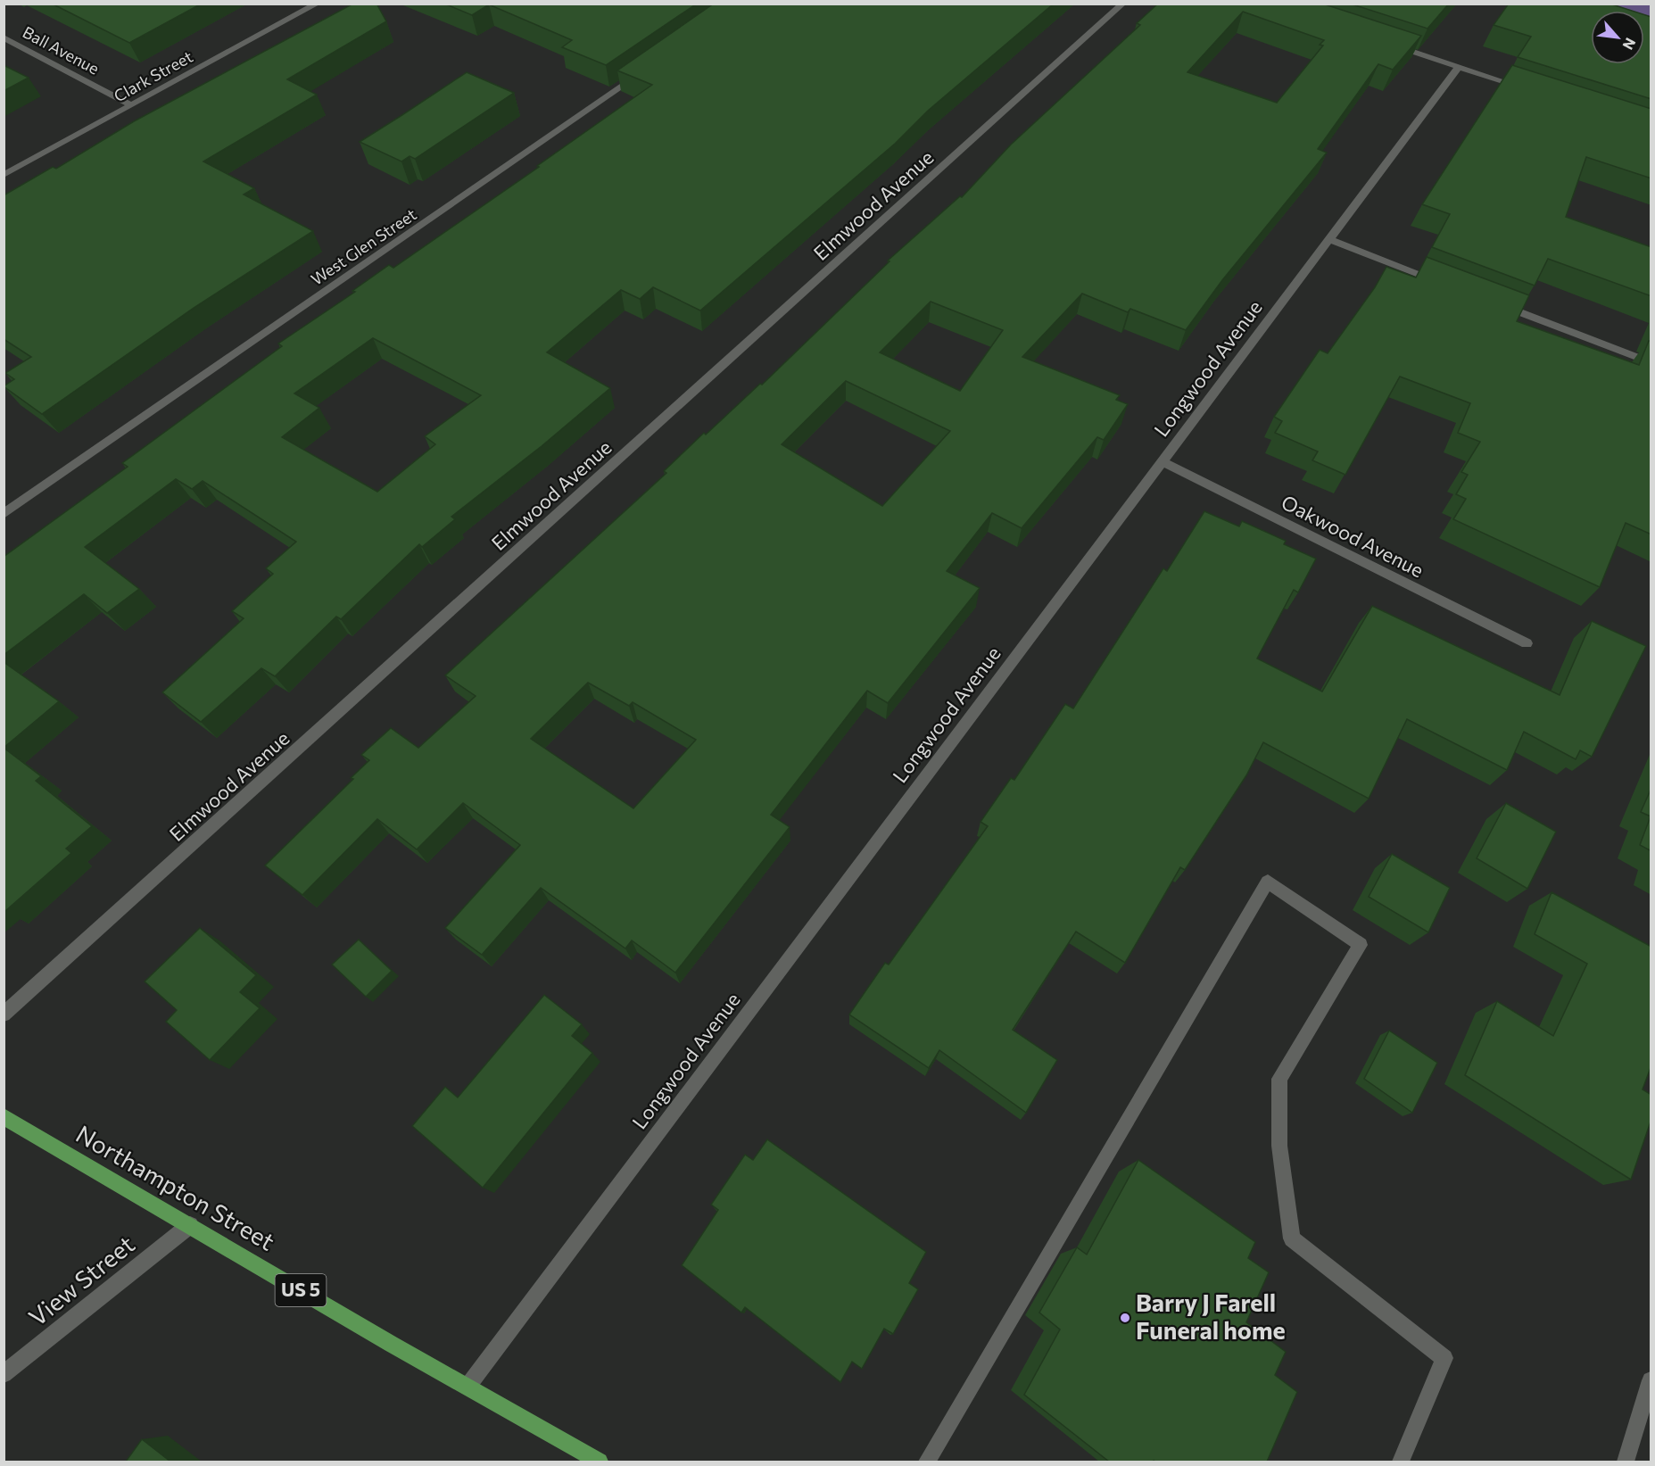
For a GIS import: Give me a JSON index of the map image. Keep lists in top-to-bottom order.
{
  "streets": {
    "main road": ["Northampton Street", "US 5"],
    "street": [
      "Ball Avenue",
      "Clark Street",
      "Elmwood Avenue",
      "West Glen Street",
      "Longwood Avenue",
      "Oakwood Avenue",
      "View Street"
    ]
  },
  "crossings": [
    ["Ball Avenue", "Clark Street"],
    ["Longwood Avenue", "Oakwood Avenue"],
    ["Longwood Avenue", "Northampton Street"],
    ["Northampton Street", "View Street"]
  ],
  "places": ["Barry J Farell Funeral home"],
  "north": "bottom right"
}
